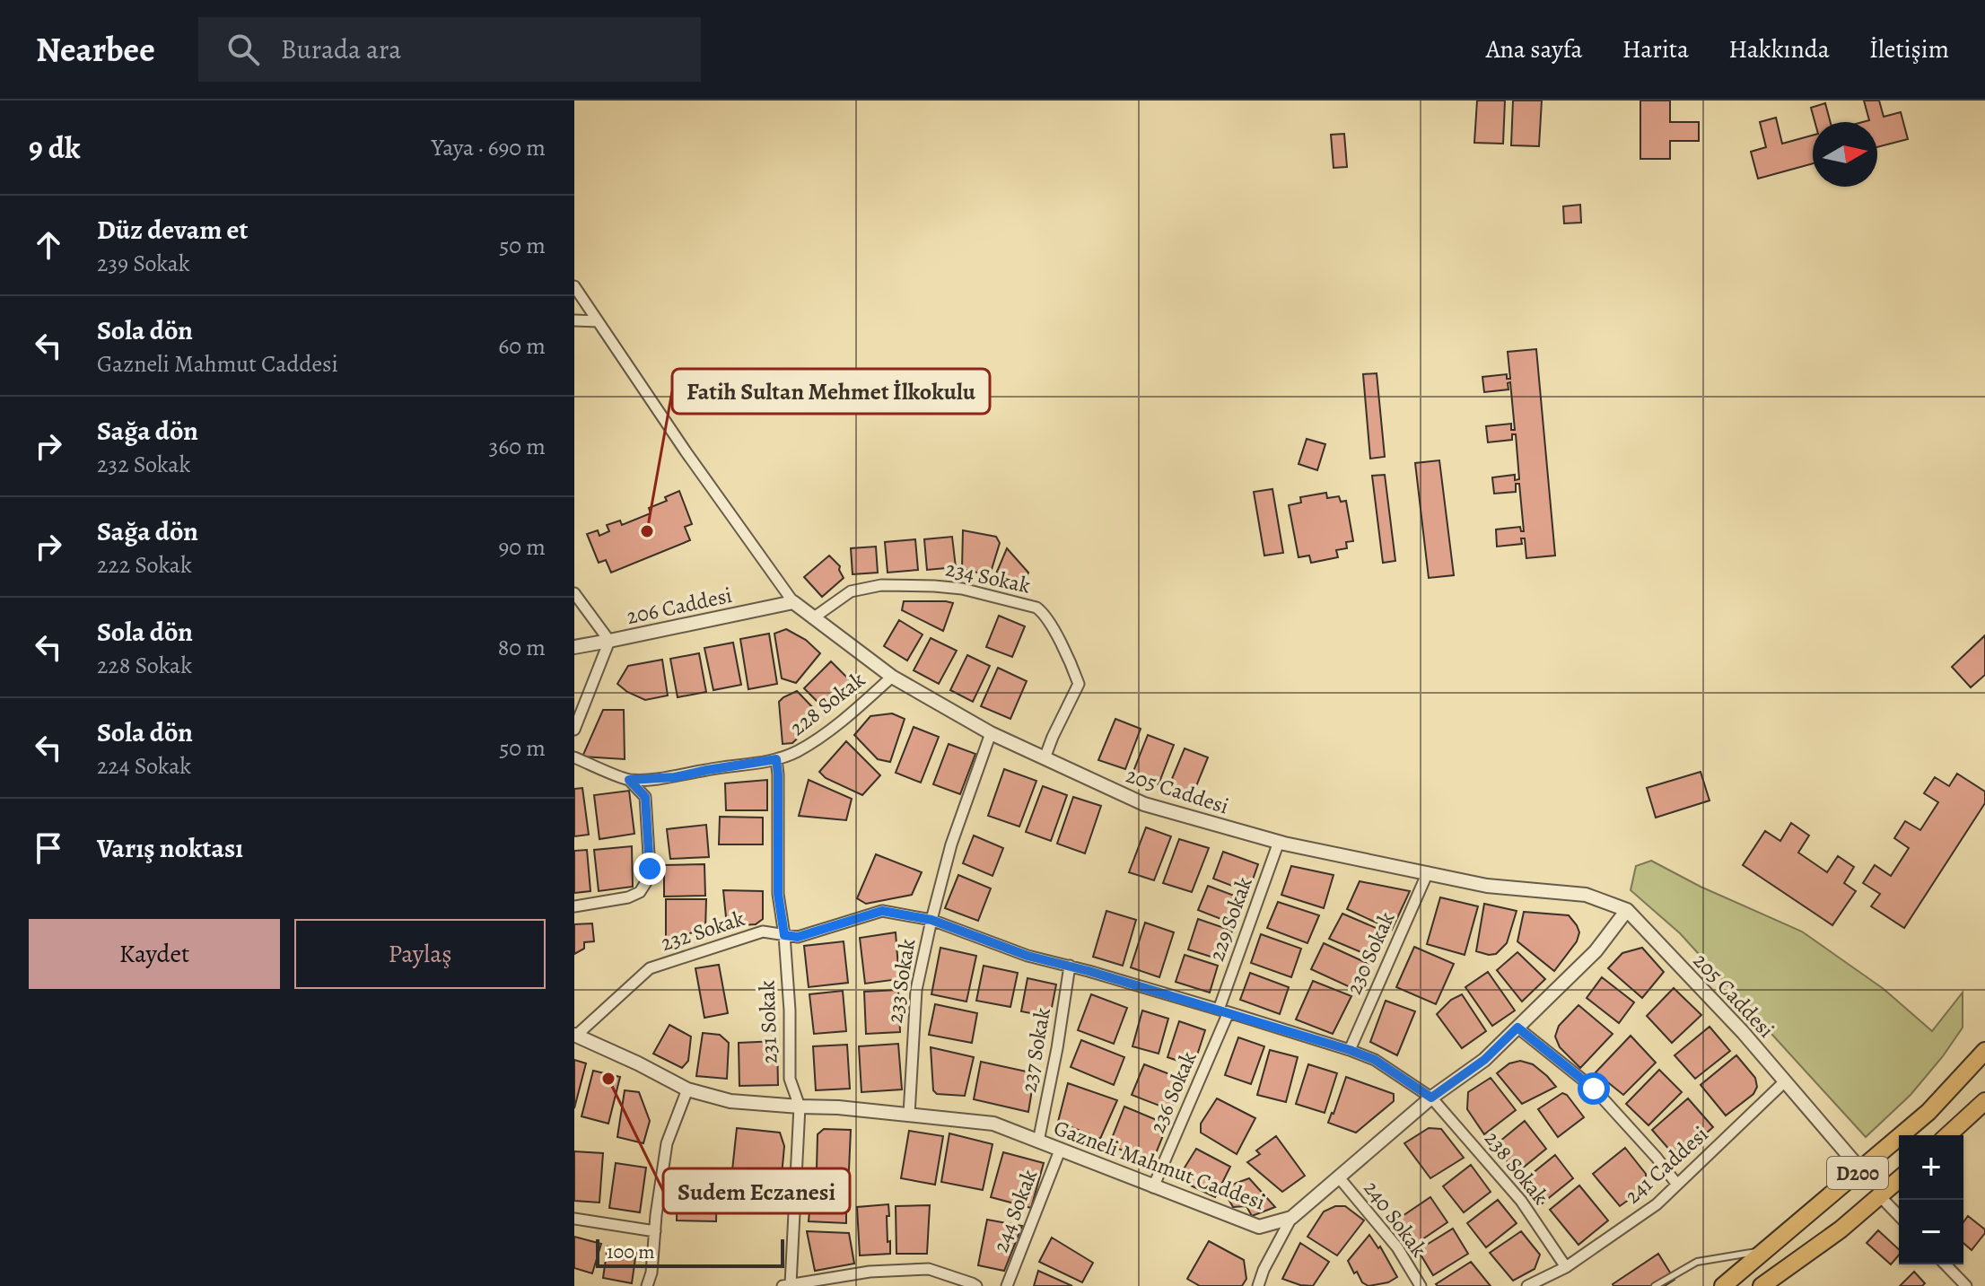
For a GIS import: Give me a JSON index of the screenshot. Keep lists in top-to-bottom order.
{
  "streets": {
    "highway": ["D200"],
    "street": [
      "234 Sokak",
      "206 Caddesi",
      "228 Sokak",
      "205 Caddesi",
      "229 Sokak",
      "232 Sokak",
      "230 Sokak",
      "233 Sokak",
      "231 Sokak",
      "237 Sokak",
      "236 Sokak",
      "Gazneli Mahmut Caddesi",
      "241 Caddesi",
      "238 Sokak",
      "244 Sokak",
      "240 Sokak"
    ]
  },
  "crossings": [
    ["234 Sokak", "205 Caddesi"],
    ["206 Caddesi", "205 Caddesi"],
    ["228 Sokak", "205 Caddesi"],
    ["228 Sokak", "231 Sokak"],
    ["205 Caddesi", "229 Sokak"],
    ["205 Caddesi", "230 Sokak"],
    ["205 Caddesi", "233 Sokak"],
    ["205 Caddesi", "Gazneli Mahmut Caddesi"],
    ["205 Caddesi", "241 Caddesi"],
    ["205 Caddesi", "D200"],
    ["229 Sokak", "232 Sokak"],
    ["229 Sokak", "236 Sokak"],
    ["232 Sokak", "230 Sokak"],
    ["232 Sokak", "233 Sokak"],
    ["232 Sokak", "231 Sokak"],
    ["232 Sokak", "237 Sokak"],
    ["232 Sokak", "236 Sokak"],
    ["232 Sokak", "Gazneli Mahmut Caddesi"],
    ["232 Sokak", "238 Sokak"],
    ["233 Sokak", "Gazneli Mahmut Caddesi"],
    ["231 Sokak", "Gazneli Mahmut Caddesi"],
    ["237 Sokak", "Gazneli Mahmut Caddesi"],
    ["236 Sokak", "Gazneli Mahmut Caddesi"],
    ["Gazneli Mahmut Caddesi", "238 Sokak"],
    ["Gazneli Mahmut Caddesi", "244 Sokak"],
    ["Gazneli Mahmut Caddesi", "240 Sokak"],
    ["241 Caddesi", "238 Sokak"]
  ],
  "places": ["Fatih Sultan Mehmet İlkokulu", "Sudem Eczanesi"],
  "scale_bar": "100 m",
  "north": "right",
  "page": {
    "header": "Nearbee",
    "search": "Burada ara",
    "nav": [
      "Ana sayfa",
      "Harita",
      "Hakkında",
      "İletişim"
    ],
    "heading": ["9 dk", "Yaya · 690 m"],
    "list": [
      ["Düz devam et", "239 Sokak", "50 m"],
      ["Sola dön", "Gazneli Mahmut Caddesi", "60 m"],
      ["Sağa dön", "232 Sokak", "360 m"],
      ["Sağa dön", "222 Sokak", "90 m"],
      ["Sola dön", "228 Sokak", "80 m"],
      ["Sola dön", "224 Sokak", "50 m"],
      "Varış noktası"
    ],
    "buttons": ["Kaydet", "Paylaş"],
    "map_buttons": ["+", "−"],
    "scale": "100 m"
  }
}
